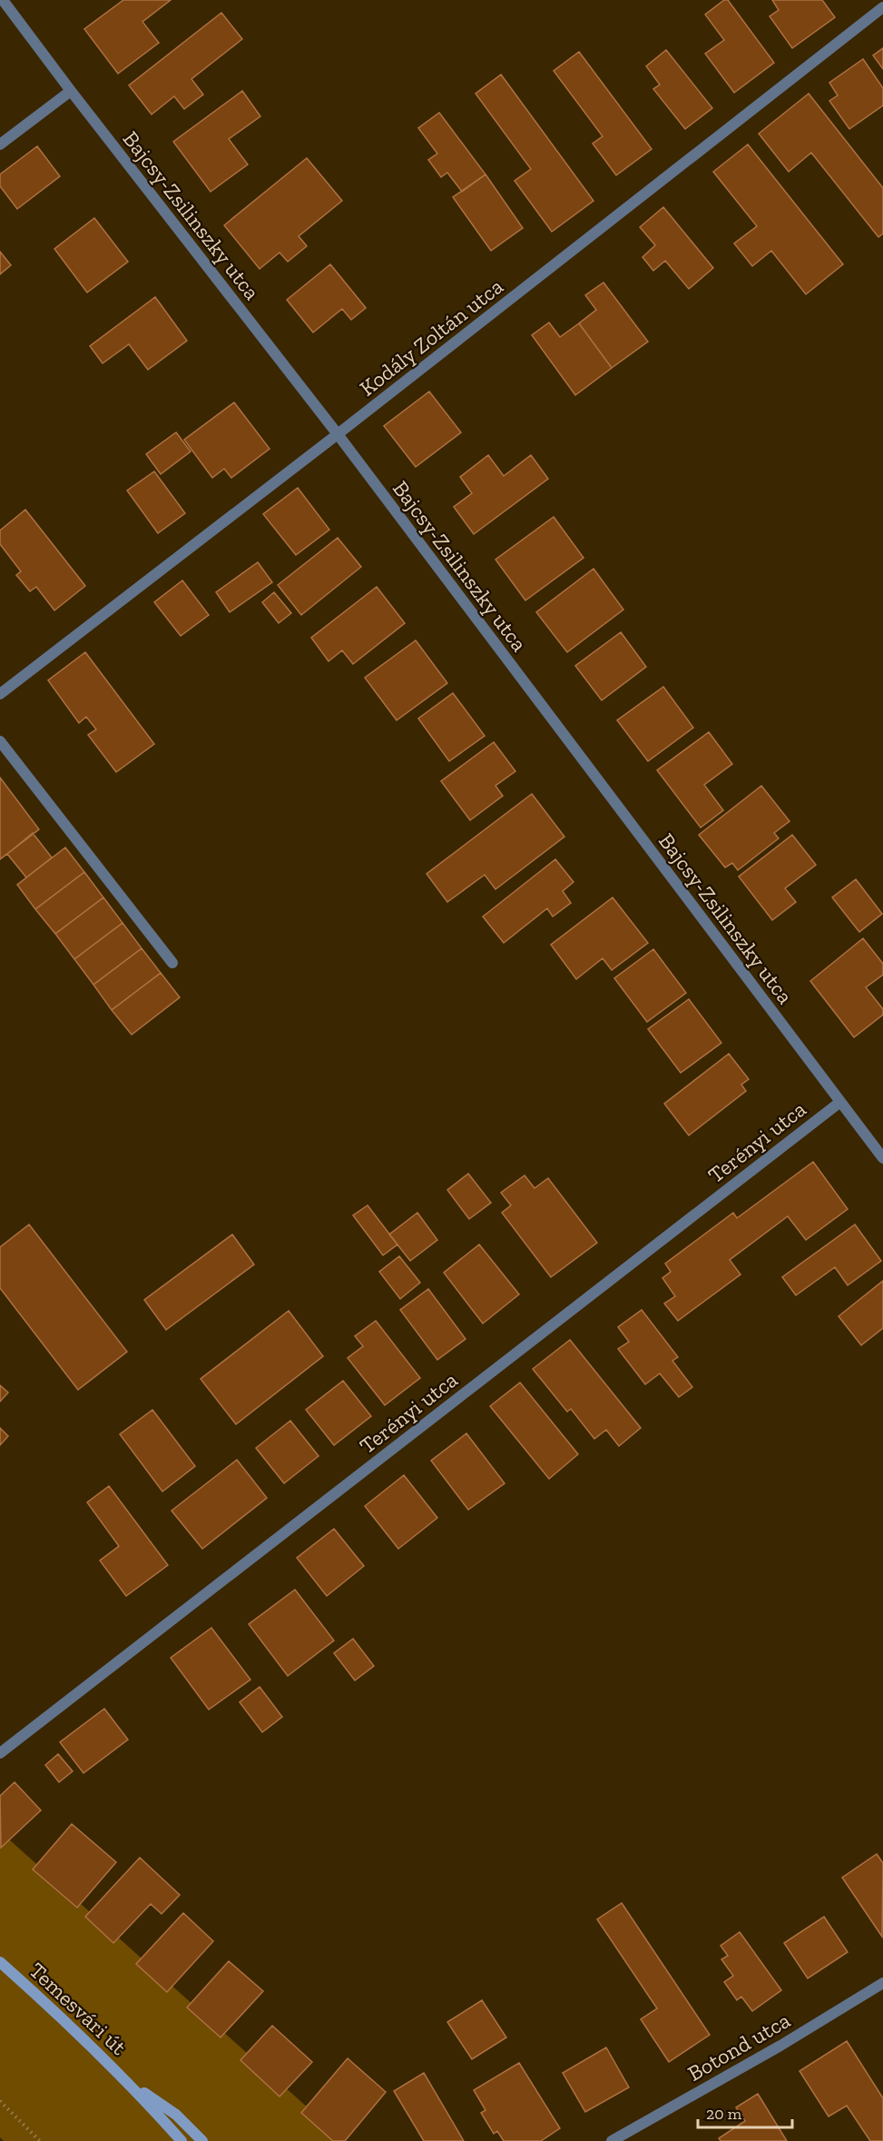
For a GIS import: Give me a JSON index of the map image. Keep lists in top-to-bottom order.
{
  "streets": {
    "street": [
      "Bajcsy-Zsilinszky utca",
      "Kodály Zoltán utca",
      "Terényi utca",
      "Temesvári út",
      "Botond utca"
    ]
  },
  "crossings": [
    ["Bajcsy-Zsilinszky utca", "Kodály Zoltán utca"],
    ["Bajcsy-Zsilinszky utca", "Terényi utca"]
  ],
  "scale_bar": "20 m"
}
